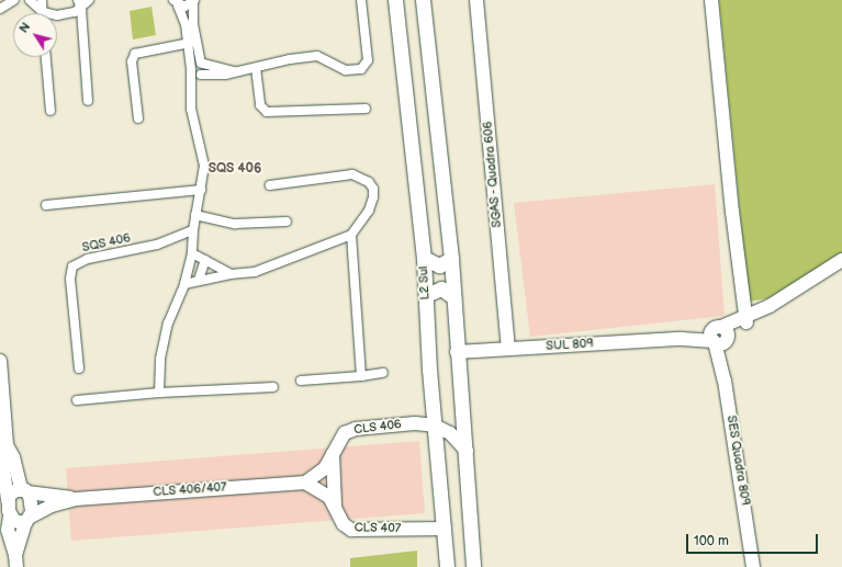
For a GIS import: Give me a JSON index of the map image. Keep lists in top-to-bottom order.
{
  "streets": {
    "main road": ["L2 Sul"],
    "street": [
      "SGAS - Quadra 606",
      "SQS 406",
      "SUL 809",
      "CLS 406",
      "SES Quadra 809",
      "CLS 406/407",
      "CLS 407"
    ]
  },
  "crossings": [
    ["SGAS - Quadra 606", "SUL 809"],
    ["L2 Sul", "CLS 406"],
    ["L2 Sul", "CLS 407"],
    ["SUL 809", "SES Quadra 809"],
    ["CLS 406", "CLS 406/407"],
    ["CLS 406", "CLS 407"],
    ["CLS 406/407", "CLS 407"]
  ],
  "districts": ["SQS 406"],
  "scale_bar": "100 m",
  "north": "top left"
}
